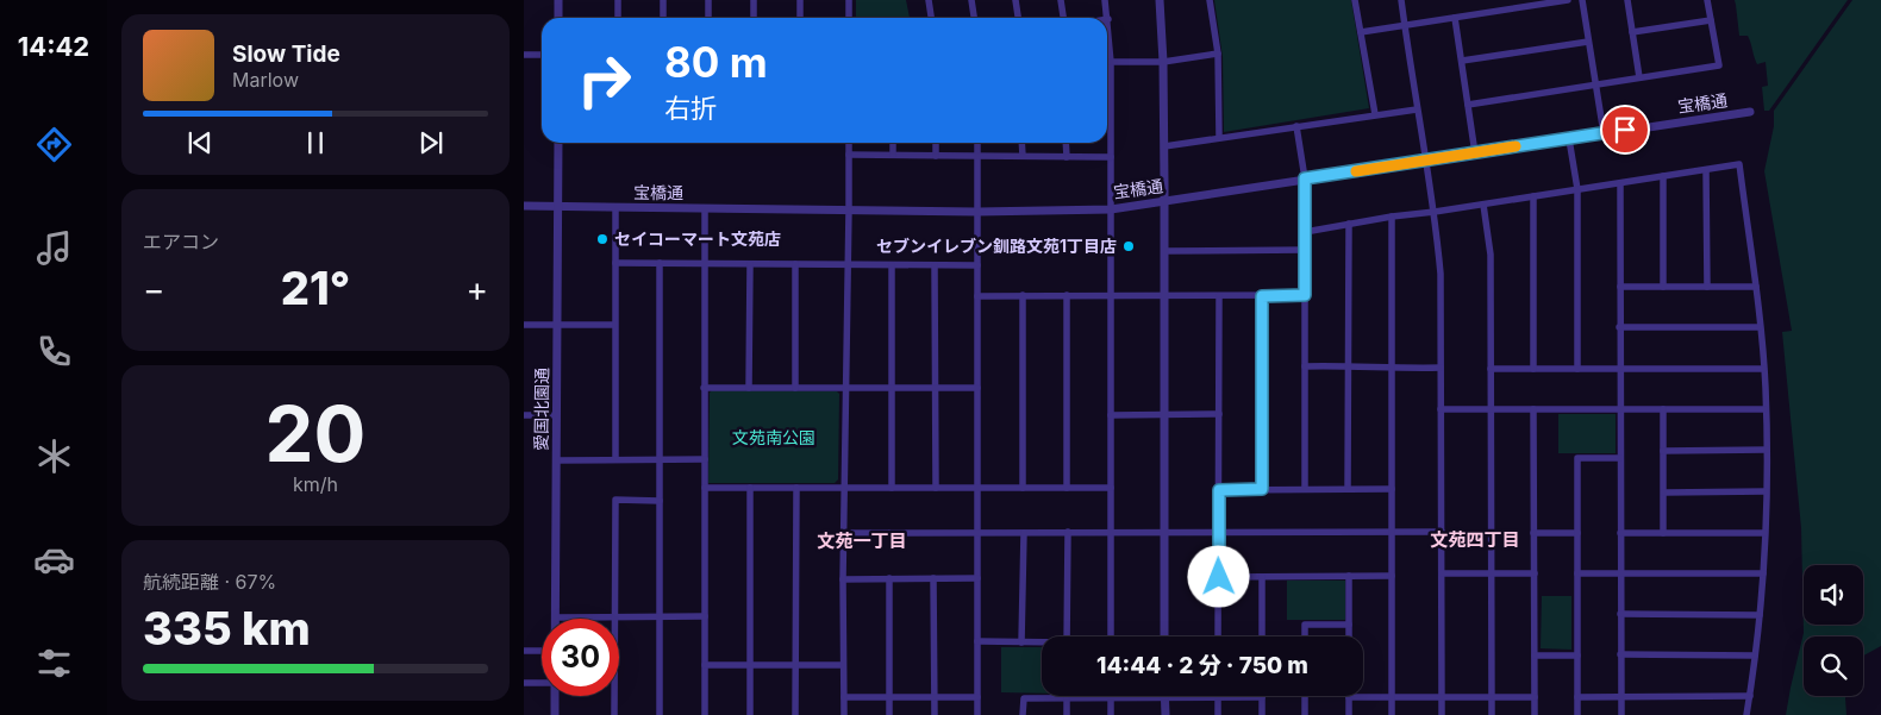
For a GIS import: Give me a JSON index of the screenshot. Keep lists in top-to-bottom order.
{
  "streets": {
    "street": ["宝橋通", "愛国北園通"]
  },
  "crossings": [
    ["宝橋通", "愛国北園通"]
  ],
  "districts": ["文苑四丁目", "文苑一丁目"],
  "parks": ["文苑南公園"],
  "places": ["セイコーマート文苑店", "セブンイレブン釧路文苑1丁目店"],
  "page": {
    "tabs": "14:42",
    "turn": ["80 m", "右折"],
    "song": ["Slow Tide", "Marlow"],
    "tile": [
      "エアコン",
      ["20", "km/h"],
      ["航続距離 · 67%", "335 km"]
    ],
    "heat": ["−", "21°", "+"],
    "limit": "30",
    "trip": "14:44 · 2 分 · 750 m"
  }
}
